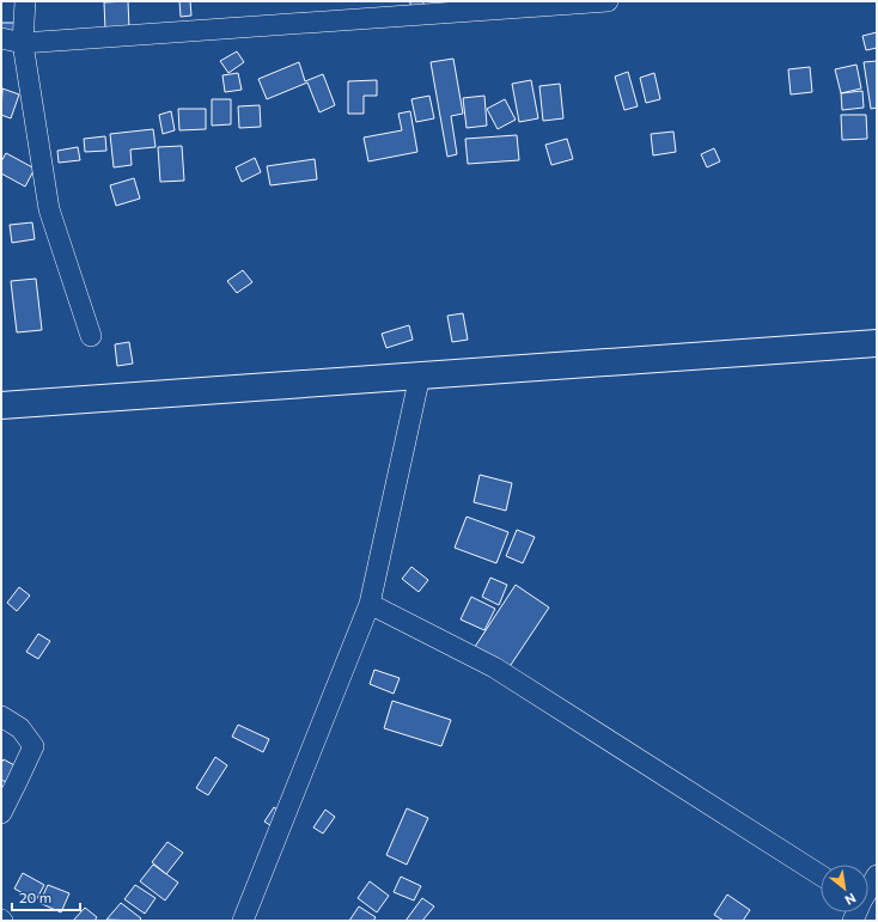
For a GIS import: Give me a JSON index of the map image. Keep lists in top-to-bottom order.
{
  "scale_bar": "20 m",
  "north": "bottom right"
}
